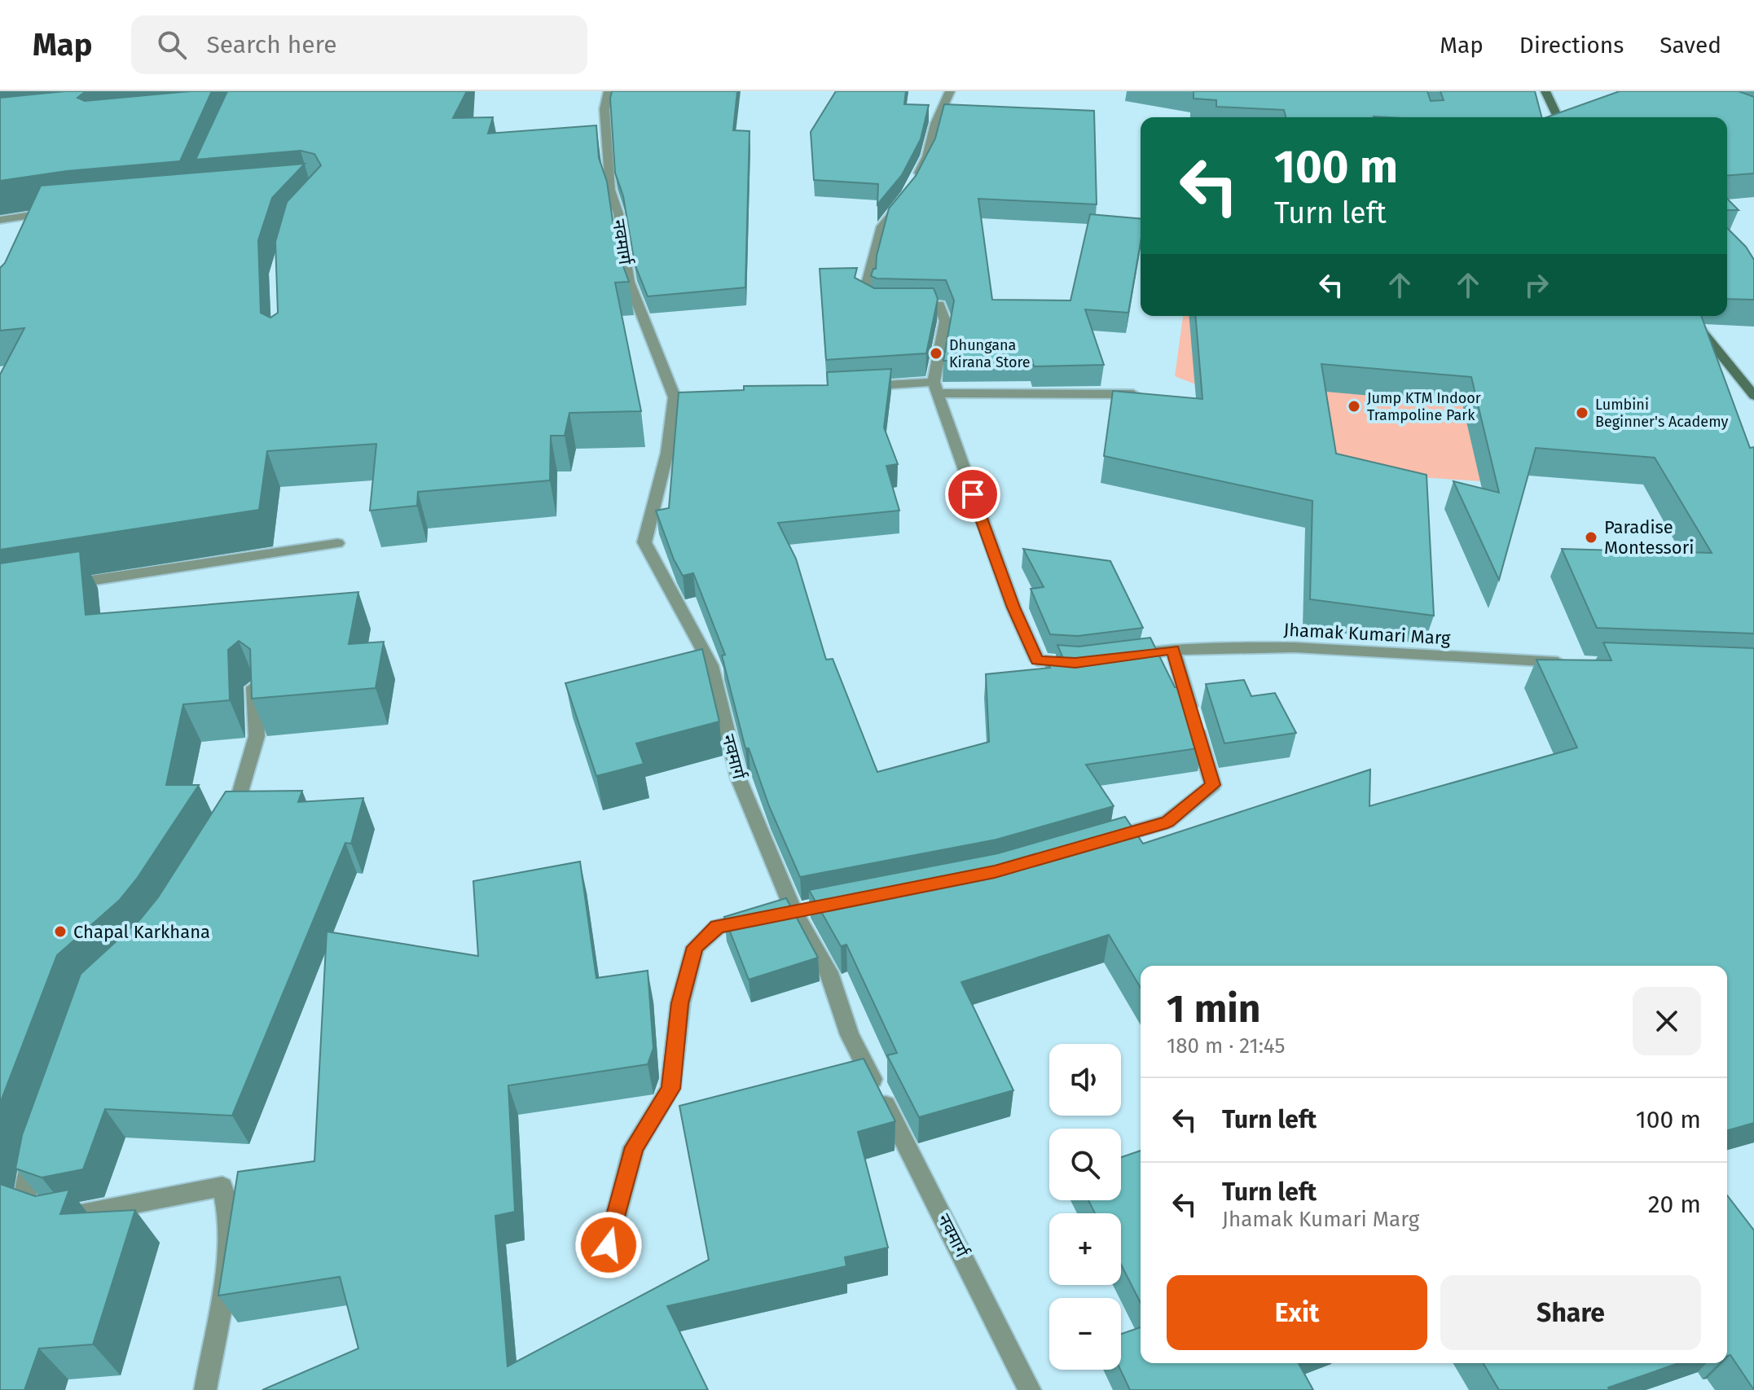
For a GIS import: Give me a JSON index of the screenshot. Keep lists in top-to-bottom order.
{
  "streets": {
    "street": ["नवमार्ग", "Jhamak Kumari Marg"]
  },
  "places": [
    "Dhungana Kirana Store",
    "Jump KTM Indoor Trampoline Park",
    "Lumbini Beginner's Academy",
    "Paradise Montessori",
    "Chapal Karkhana"
  ],
  "page": {
    "header": "Map",
    "search": "Search here",
    "nav": ["Map", "Directions", "Saved"],
    "turn": ["100 m", "Turn left"],
    "heading": ["1 min", "180 m · 21:45"],
    "map_buttons": ["+", "−"],
    "list": [
      {
        "name": "Turn left",
        "value": "100 m"
      },
      {
        "name": "Turn left",
        "note": "Jhamak Kumari Marg",
        "value": "20 m"
      }
    ],
    "buttons": ["Exit", "Share"]
  }
}
